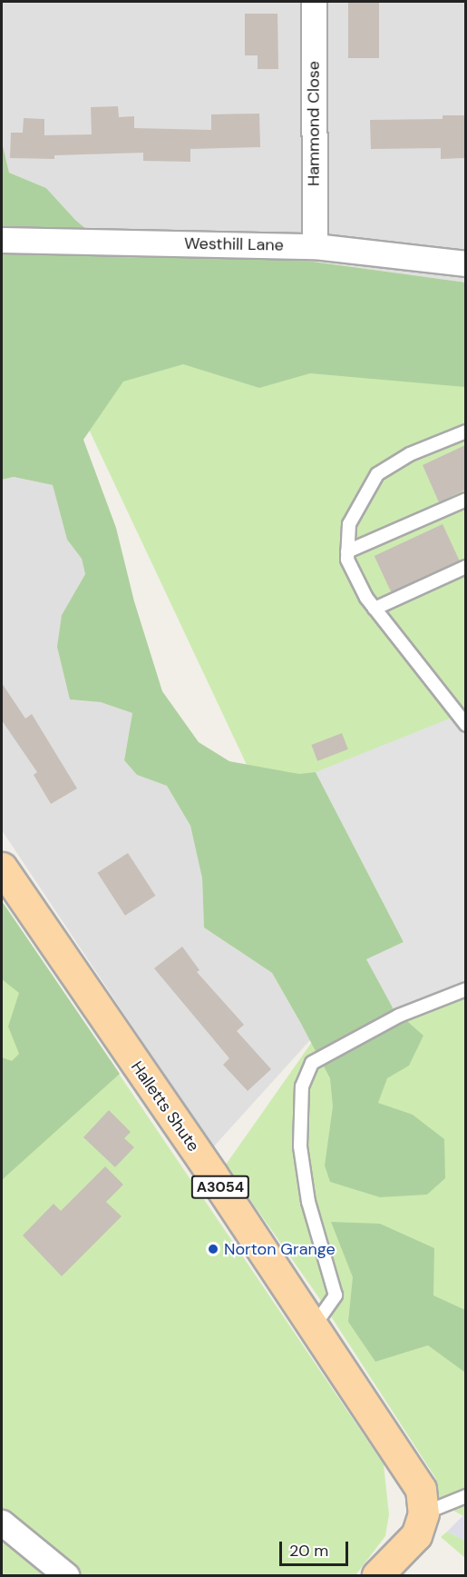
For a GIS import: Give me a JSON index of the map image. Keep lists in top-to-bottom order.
{
  "streets": {
    "main road": ["Halletts Shute", "A3054"],
    "street": ["Hammond Close", "Westhill Lane"]
  },
  "crossings": [
    ["Hammond Close", "Westhill Lane"]
  ],
  "places": ["Norton Grange"],
  "scale_bar": "20 m"
}
